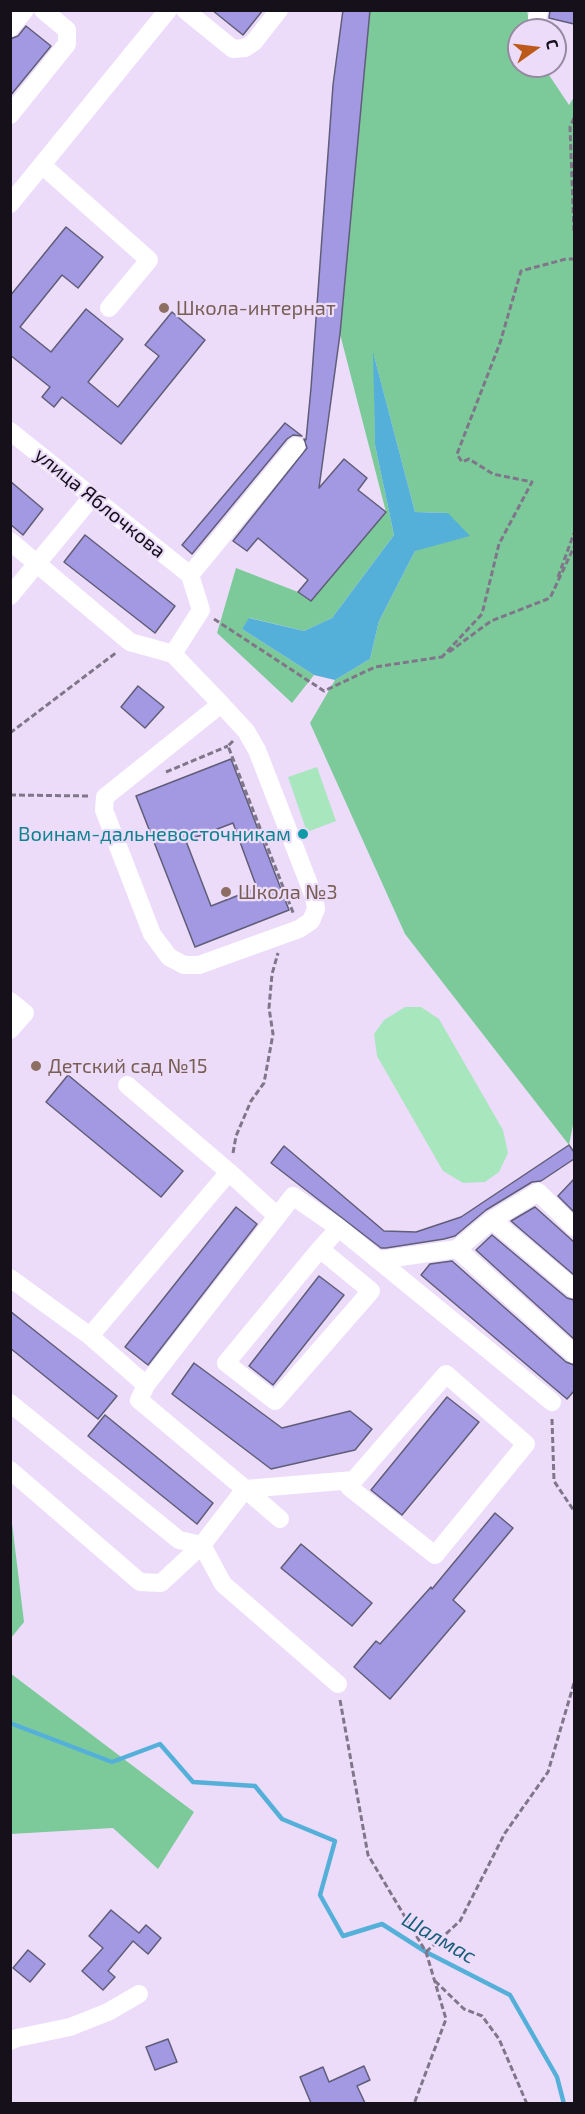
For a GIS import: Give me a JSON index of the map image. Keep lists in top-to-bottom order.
{
  "streets": {
    "street": ["улица Яблочкова"]
  },
  "water": ["Шалмас"],
  "places": [
    "Школа-интернат",
    "Воинам-дальневосточникам",
    "Школа №3",
    "Детский сад №15"
  ],
  "north": "right"
}
